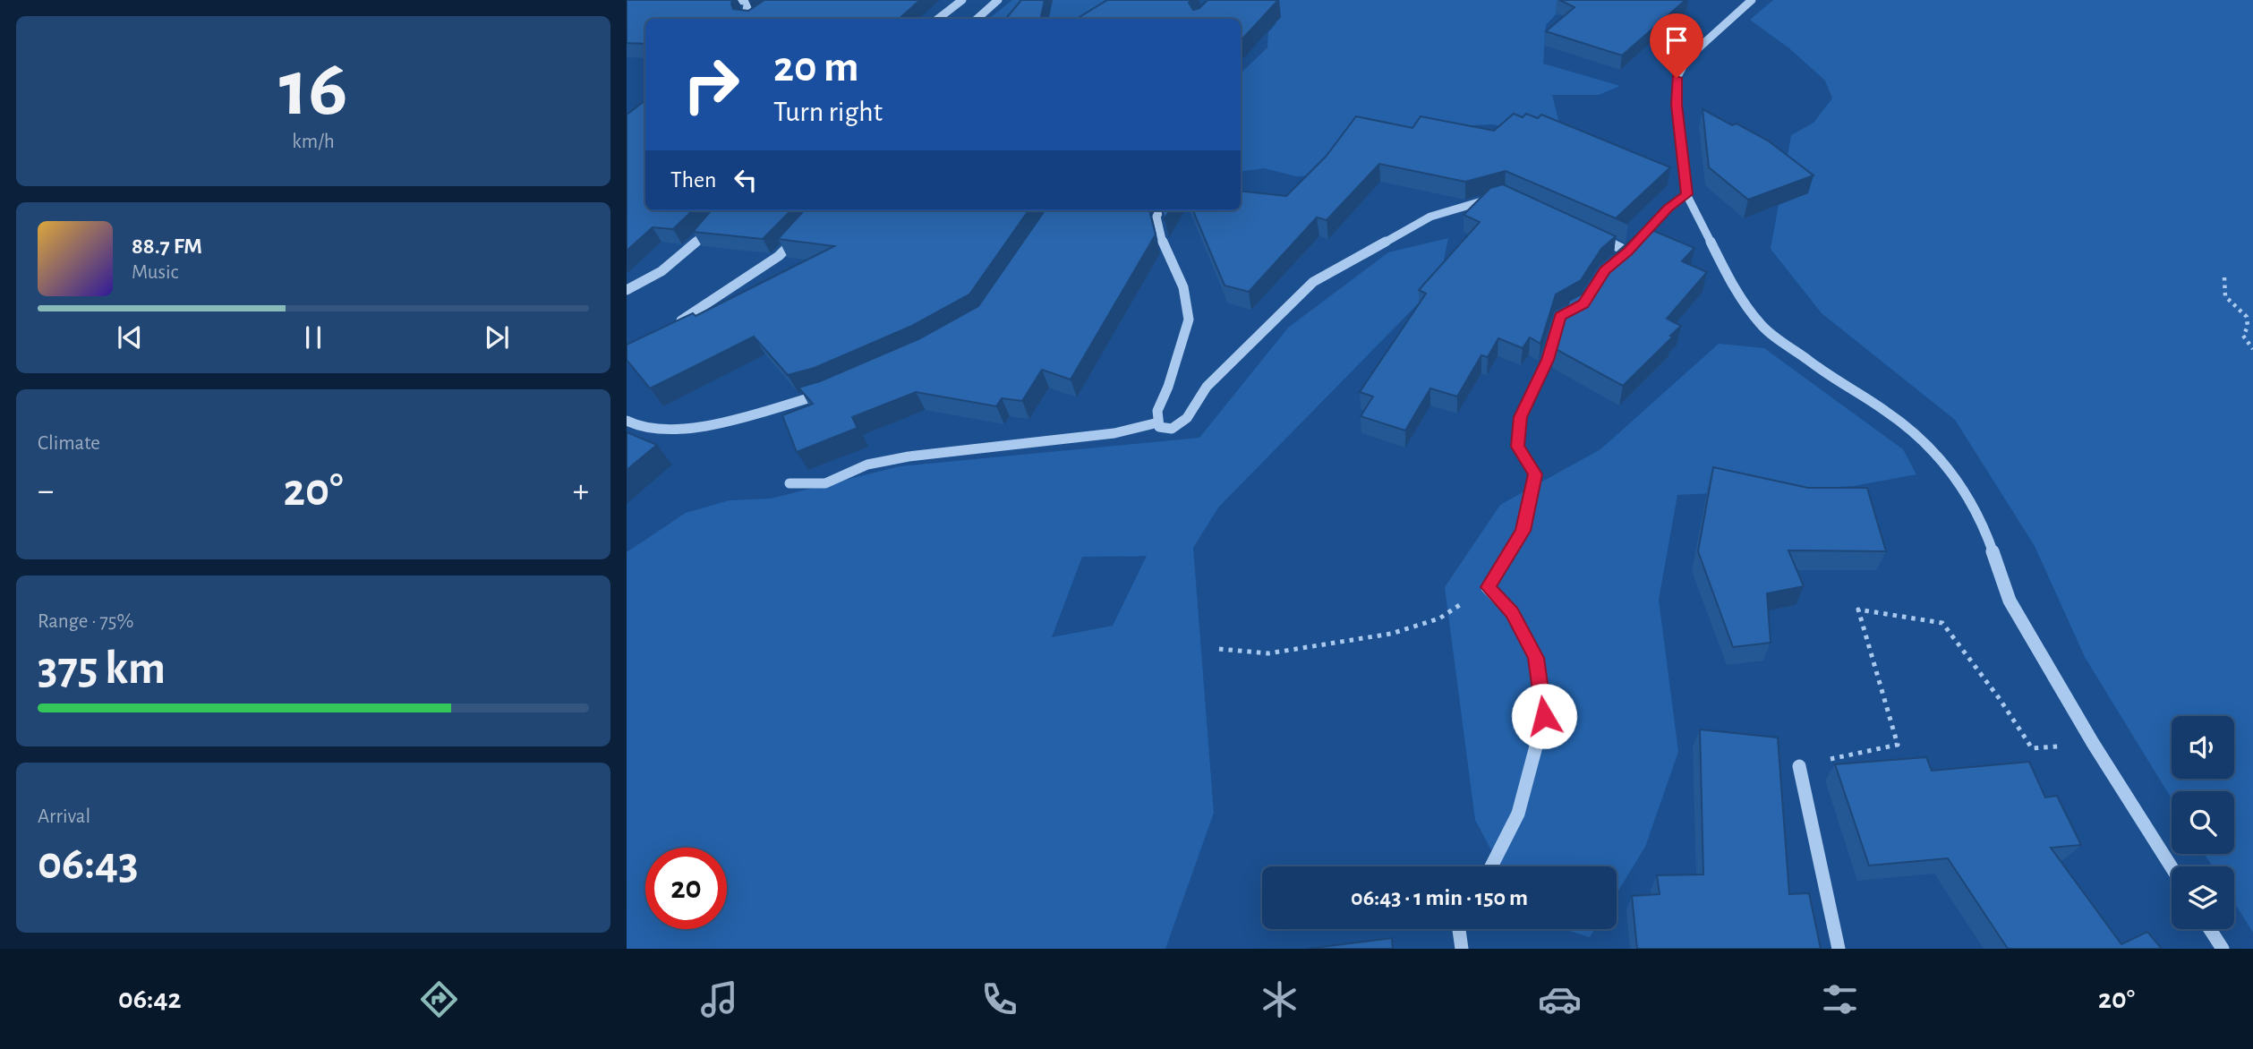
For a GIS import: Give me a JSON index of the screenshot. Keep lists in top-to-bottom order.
{
  "page": {
    "tile": [
      ["16", "km/h"],
      "Climate",
      ["Range · 75%", "375 km"],
      ["Arrival", "06:43"]
    ],
    "turn": ["20 m", "Turn right"],
    "then": "Then",
    "song": ["88.7 FM", "Music"],
    "heat": ["−", "20°", "+"],
    "limit": "20",
    "trip": "06:43 · 1 min · 150 m",
    "tabs": ["06:42", "20°"]
  }
}
